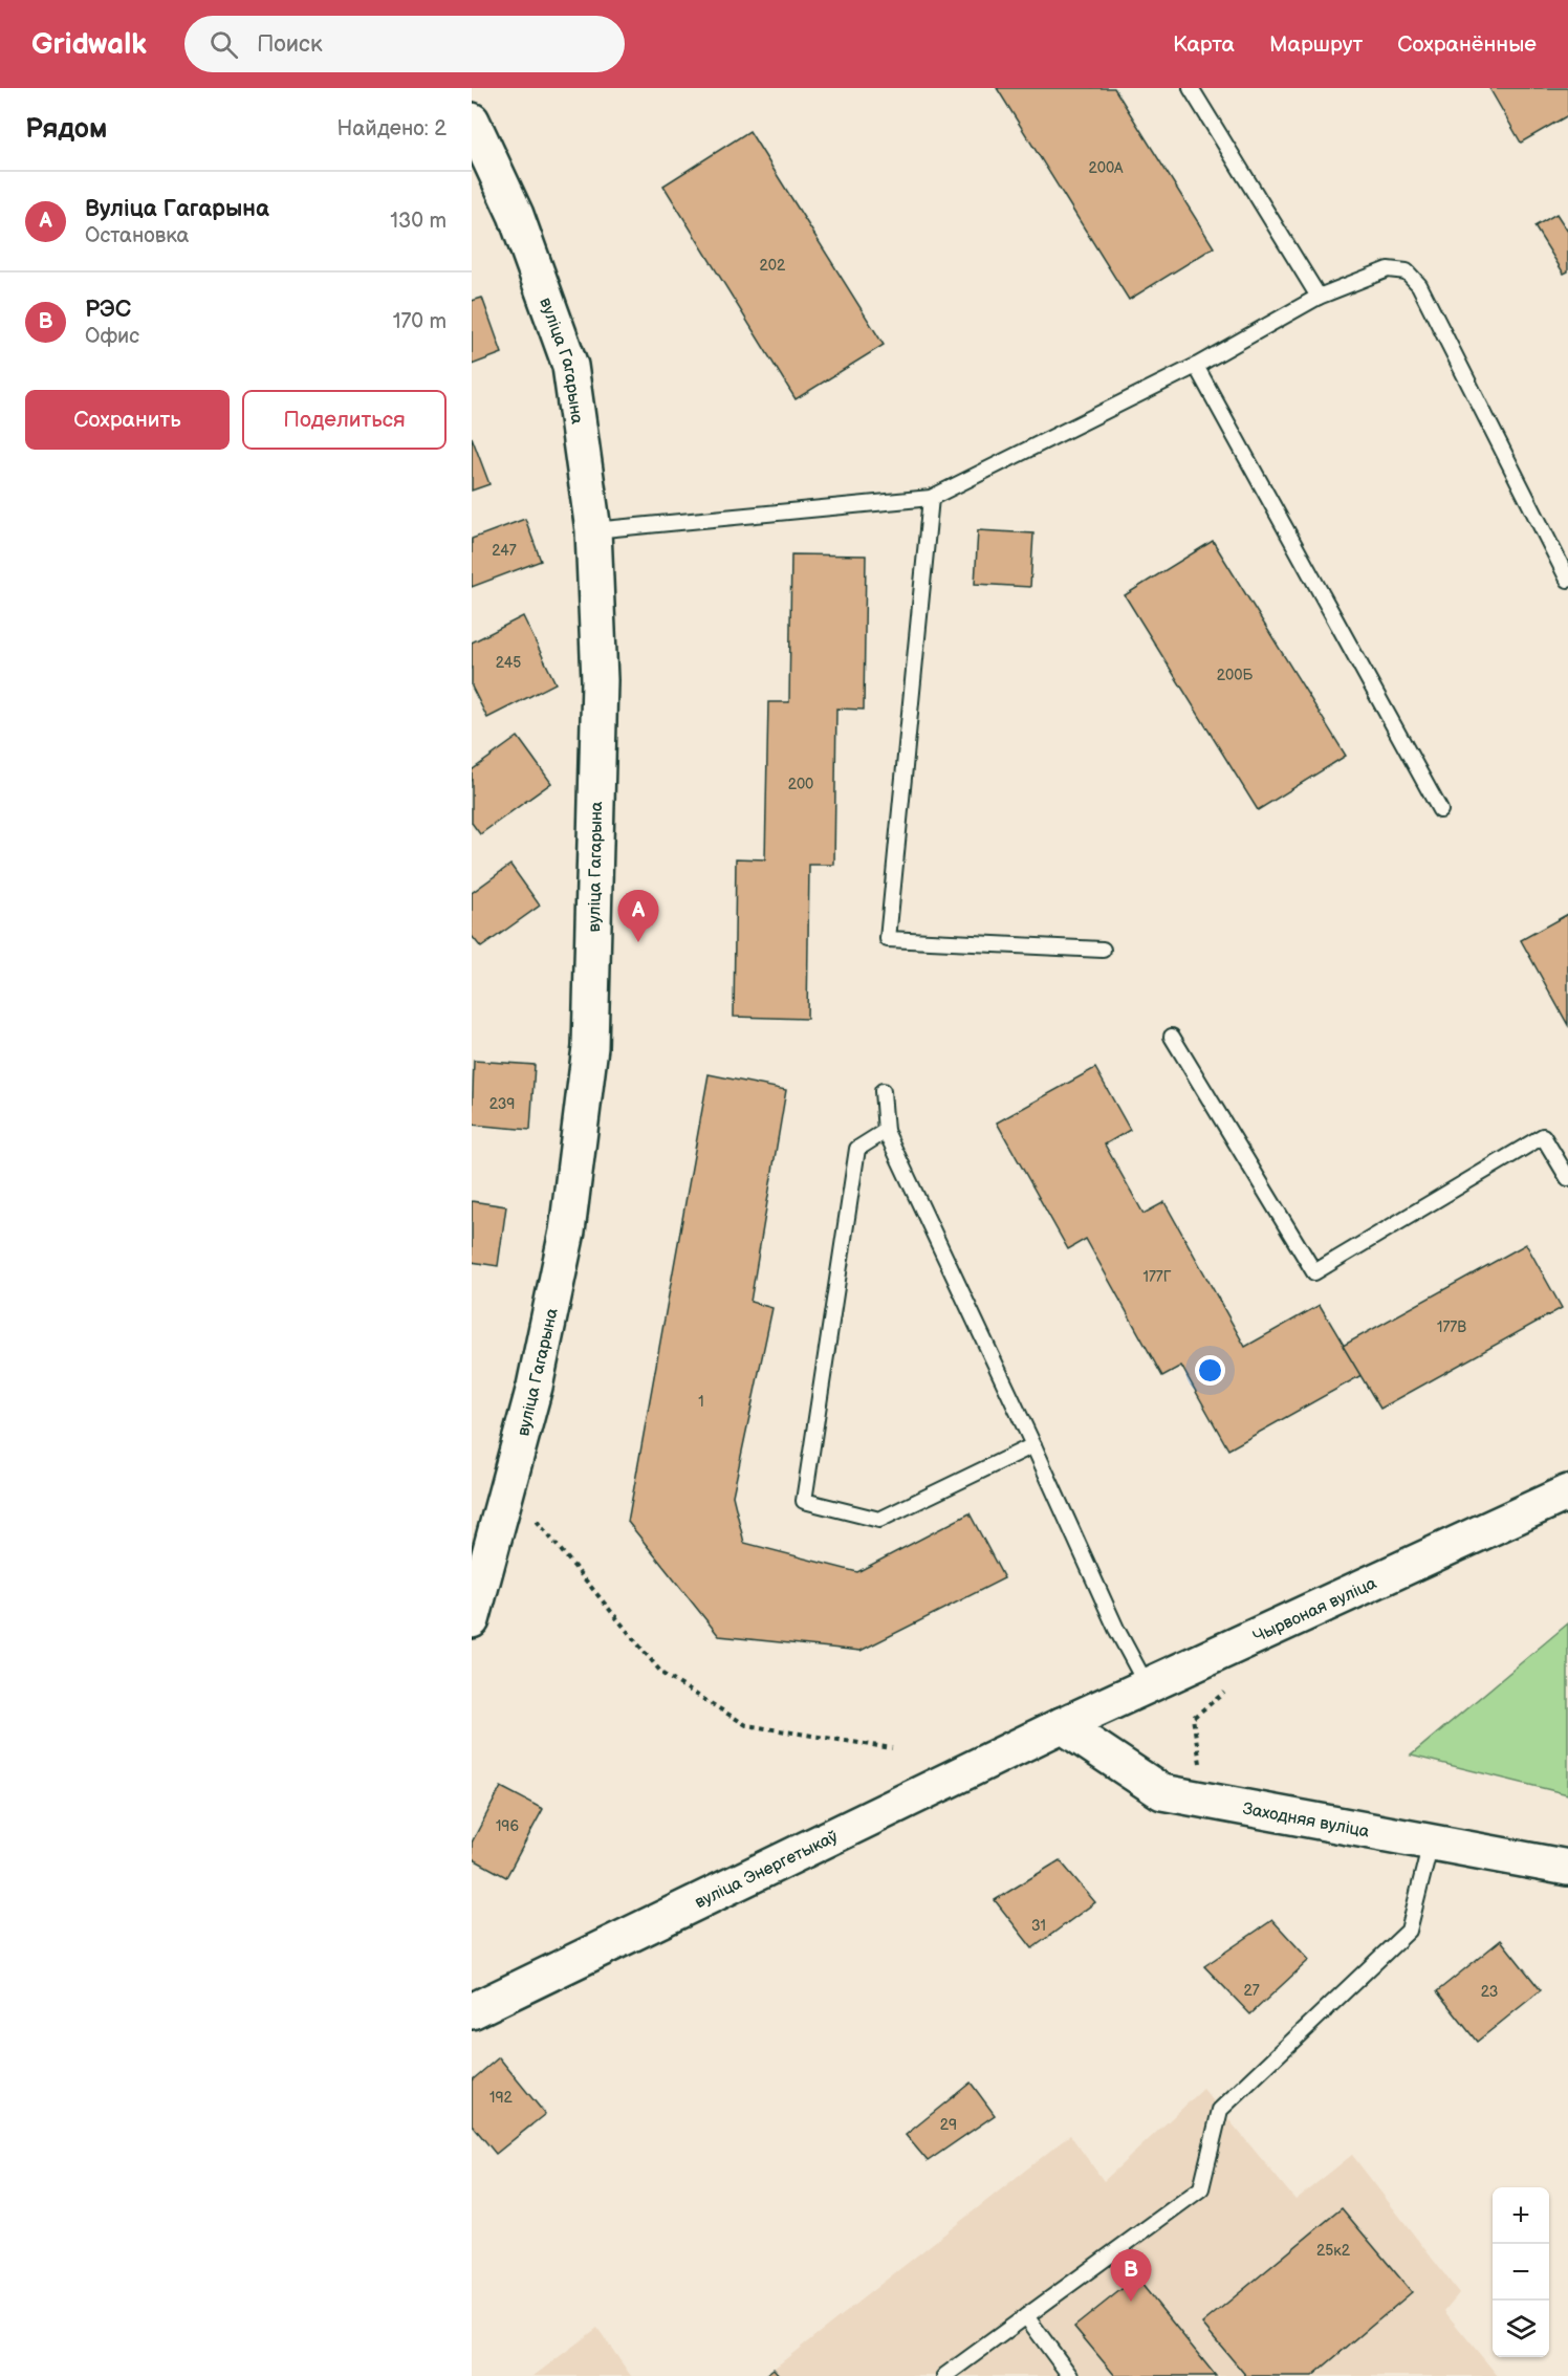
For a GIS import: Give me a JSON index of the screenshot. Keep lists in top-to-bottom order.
{
  "streets": {
    "street": [
      "вуліца Гагарына",
      "Чырвоная вуліца",
      "Заходняя вуліца",
      "вуліца Энергетыкаў"
    ]
  },
  "crossings": [
    ["Чырвоная вуліца", "Заходняя вуліца"],
    ["Чырвоная вуліца", "вуліца Энергетыкаў"],
    ["Заходняя вуліца", "вуліца Энергетыкаў"]
  ],
  "house_numbers": [
    "200А",
    "202",
    "247",
    "245",
    "200Б",
    "200",
    "239",
    "177Г",
    "177В",
    "1",
    "196",
    "31",
    "27",
    "23",
    "192",
    "29",
    "25к2"
  ],
  "page": {
    "header": "Gridwalk",
    "search": "Поиск",
    "nav": ["Карта", "Маршрут", "Сохранённые"],
    "heading": ["Рядом", "Найдено: 2"],
    "list": [
      {
        "mark": "A",
        "name": "Вуліца Гагарына",
        "note": "Остановка",
        "value": "130 m"
      },
      {
        "mark": "B",
        "name": "РЭС",
        "note": "Офис",
        "value": "170 m"
      }
    ],
    "buttons": ["Сохранить", "Поделиться"],
    "pins": ["A", "B"],
    "map_buttons": ["+", "−"]
  }
}
